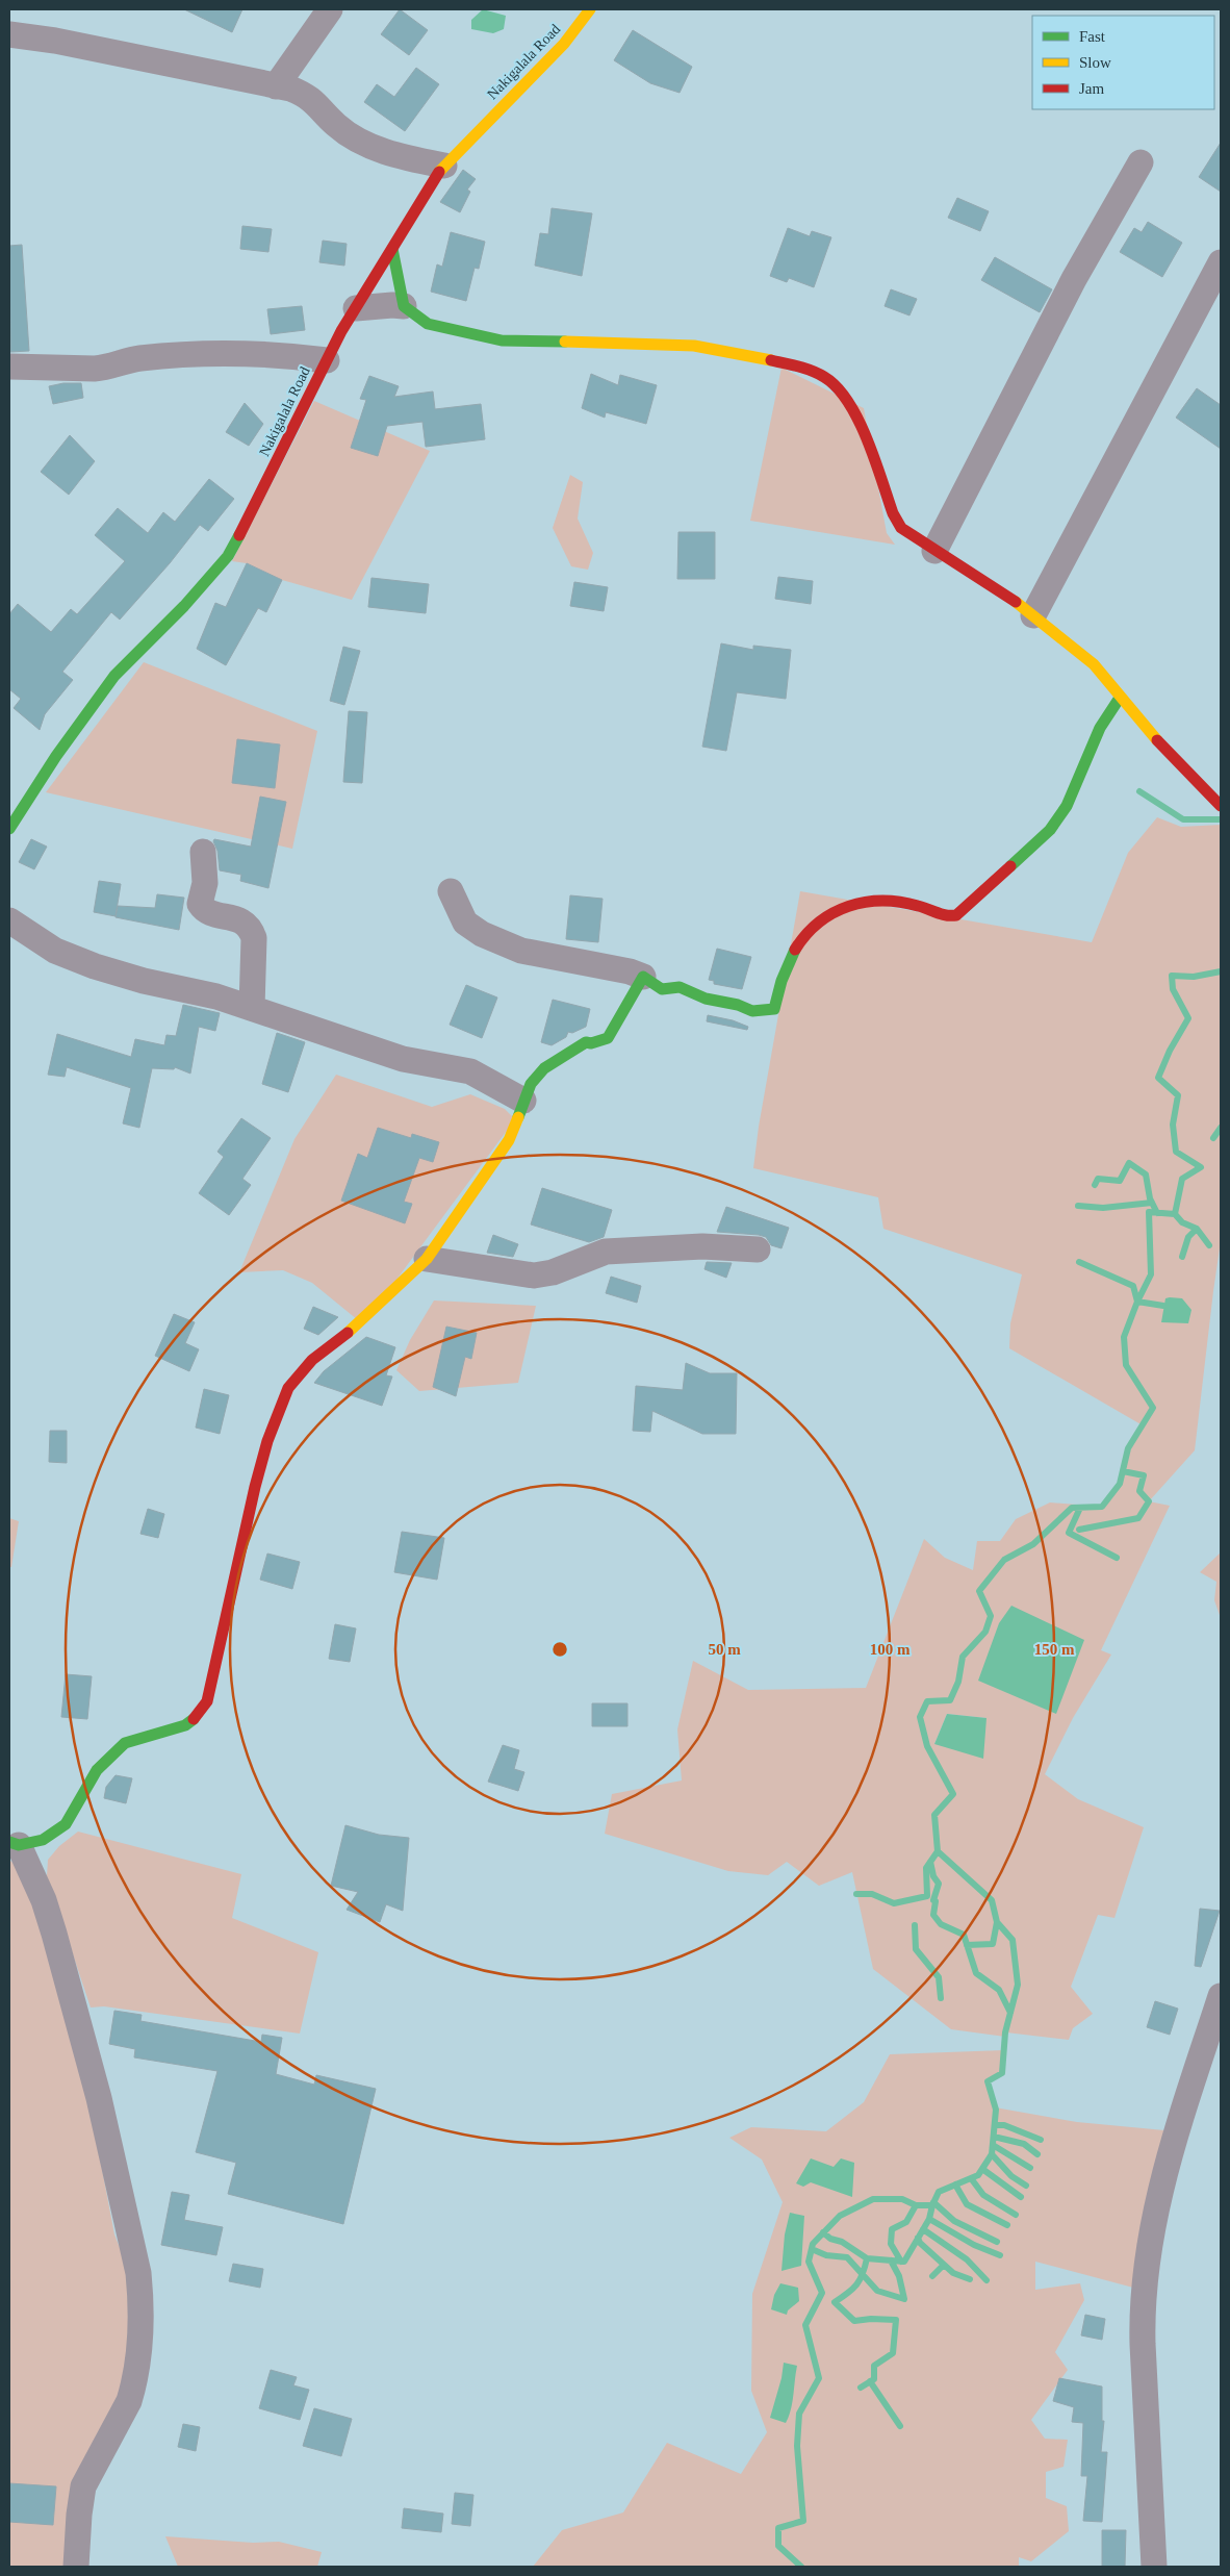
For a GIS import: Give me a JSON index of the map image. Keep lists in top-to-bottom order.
{
  "streets": {
    "street": ["Nakigalala Road"]
  },
  "legend": ["Fast", "Slow", "Jam"],
  "rings": ["50 m", "100 m", "150 m"]
}
